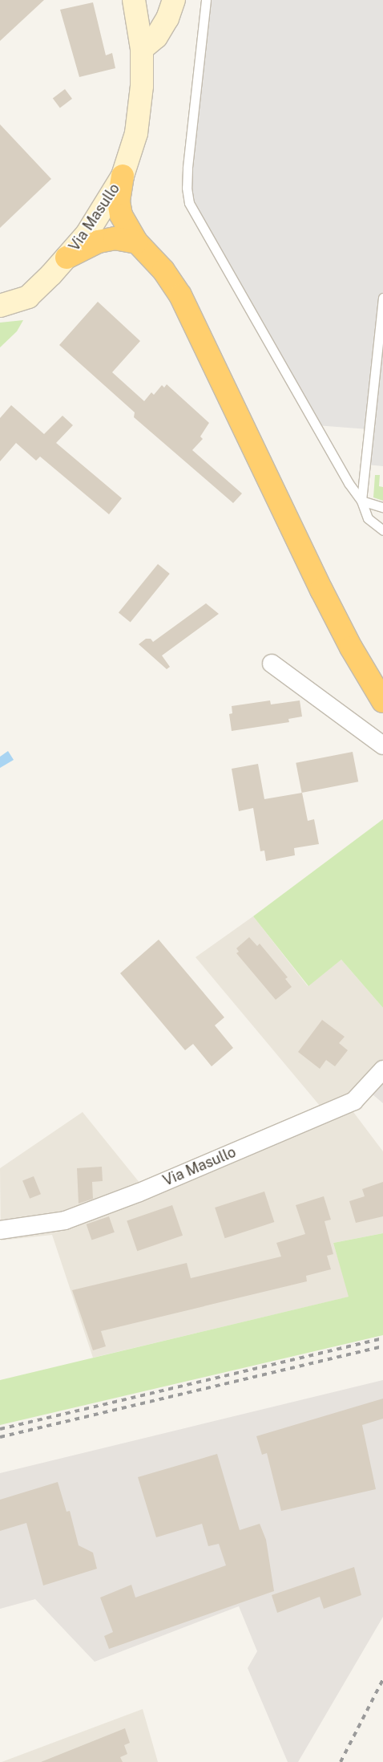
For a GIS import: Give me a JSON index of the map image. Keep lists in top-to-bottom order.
{
  "streets": {
    "main road": ["Via Masullo"]
  }
}
